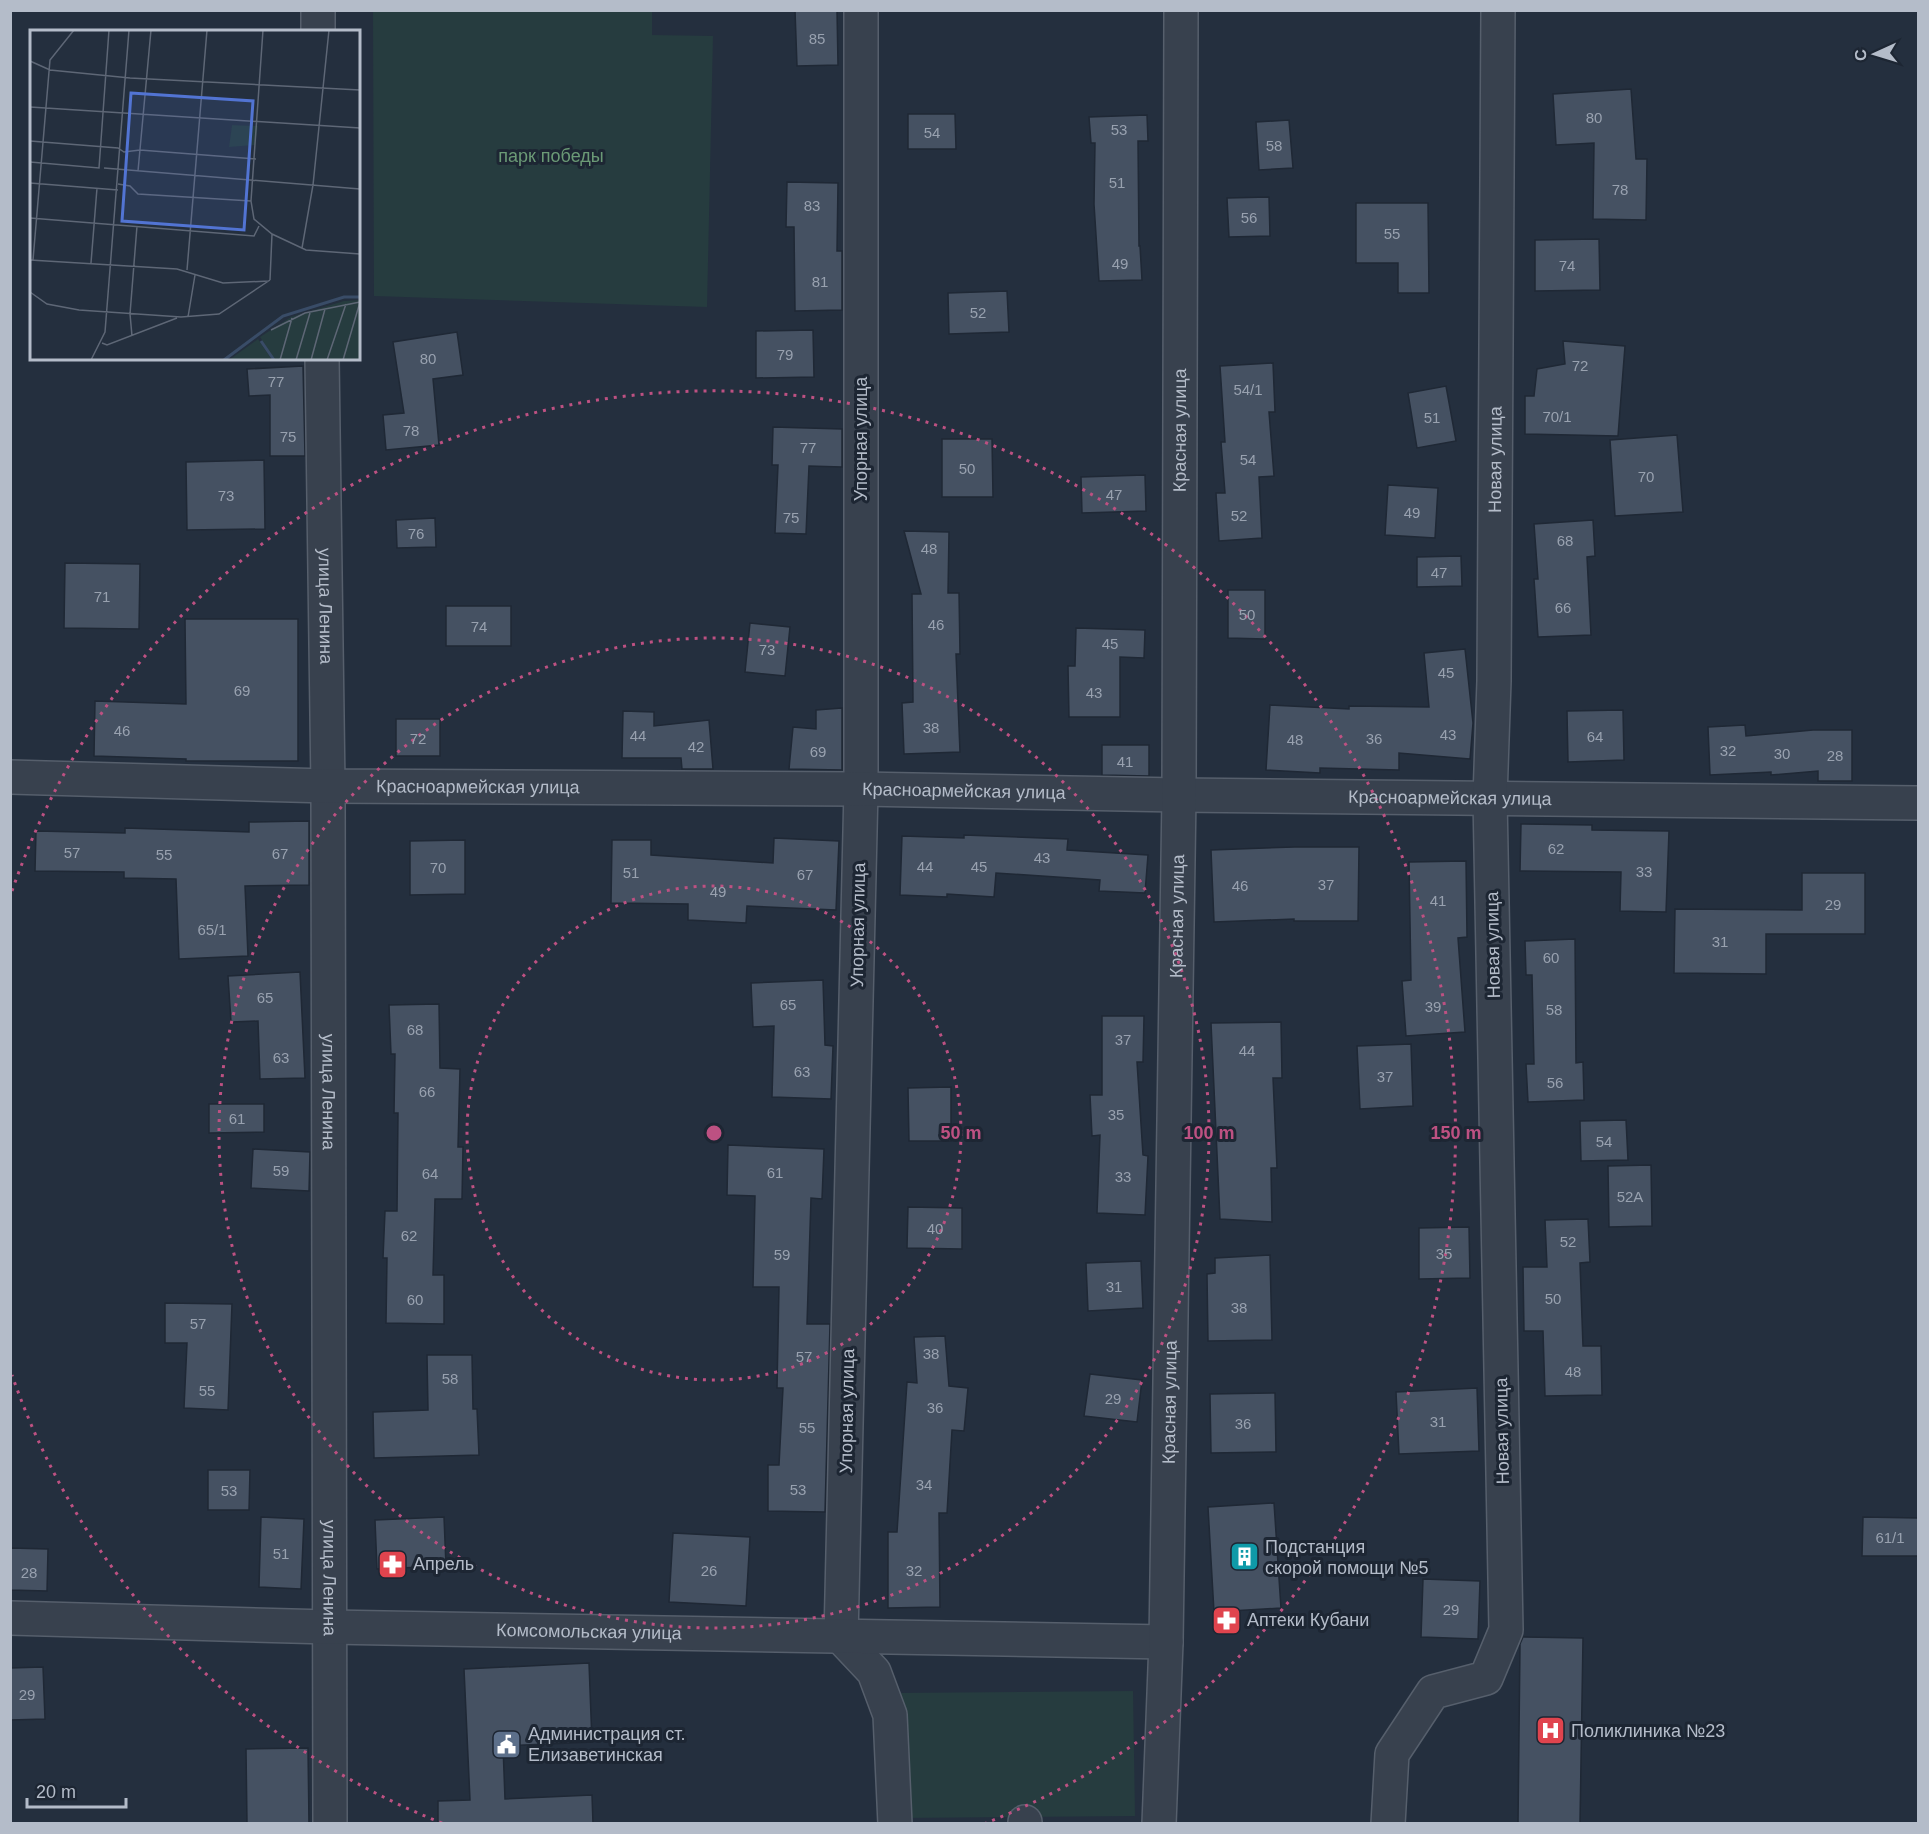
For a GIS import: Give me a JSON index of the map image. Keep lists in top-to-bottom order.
{
  "streets": {
    "street": [
      "Красная улица",
      "Упорная улица",
      "Новая улица",
      "улица Ленина",
      "Красноармейская улица",
      "Комсомольская улица"
    ]
  },
  "crossings": [
    ["Красная улица", "Красноармейская улица"],
    ["Красная улица", "Комсомольская улица"],
    ["Упорная улица", "Красноармейская улица"],
    ["Упорная улица", "Комсомольская улица"],
    ["Новая улица", "Красноармейская улица"],
    ["улица Ленина", "Красноармейская улица"],
    ["улица Ленина", "Комсомольская улица"]
  ],
  "parks": ["парк победы"],
  "places": {
    "building": ["Подстанция скорой помощи №5"],
    "pharmacy": ["Апрель", "Аптеки Кубани"],
    "hospital": ["Поликлиника №23"],
    "public building": ["Администрация ст. Елизаветинская"]
  },
  "house_numbers": [
    "85",
    "80",
    "53",
    "54",
    "58",
    "51",
    "78",
    "83",
    "56",
    "55",
    "49",
    "74",
    "81",
    "52",
    "79",
    "80",
    "72",
    "77",
    "54/1",
    "70/1",
    "51",
    "78",
    "75",
    "77",
    "54",
    "50",
    "70",
    "47",
    "73",
    "49",
    "52",
    "75",
    "76",
    "68",
    "48",
    "47",
    "71",
    "66",
    "50",
    "46",
    "74",
    "45",
    "73",
    "45",
    "69",
    "43",
    "38",
    "46",
    "43",
    "44",
    "64",
    "72",
    "36",
    "48",
    "42",
    "32",
    "69",
    "30",
    "28",
    "41",
    "62",
    "57",
    "67",
    "55",
    "43",
    "44",
    "45",
    "70",
    "33",
    "51",
    "67",
    "37",
    "46",
    "49",
    "41",
    "29",
    "65/1",
    "31",
    "60",
    "65",
    "65",
    "39",
    "58",
    "68",
    "37",
    "44",
    "63",
    "63",
    "37",
    "56",
    "66",
    "35",
    "61",
    "54",
    "59",
    "61",
    "64",
    "33",
    "52А",
    "40",
    "62",
    "52",
    "35",
    "59",
    "31",
    "50",
    "60",
    "38",
    "57",
    "38",
    "57",
    "48",
    "58",
    "55",
    "29",
    "36",
    "31",
    "36",
    "55",
    "34",
    "53",
    "53",
    "61/1",
    "51",
    "26",
    "32",
    "28",
    "29",
    "29"
  ],
  "scale_bar": "20 m",
  "north": "left",
  "rings": ["50 m", "100 m", "150 m"]
}
